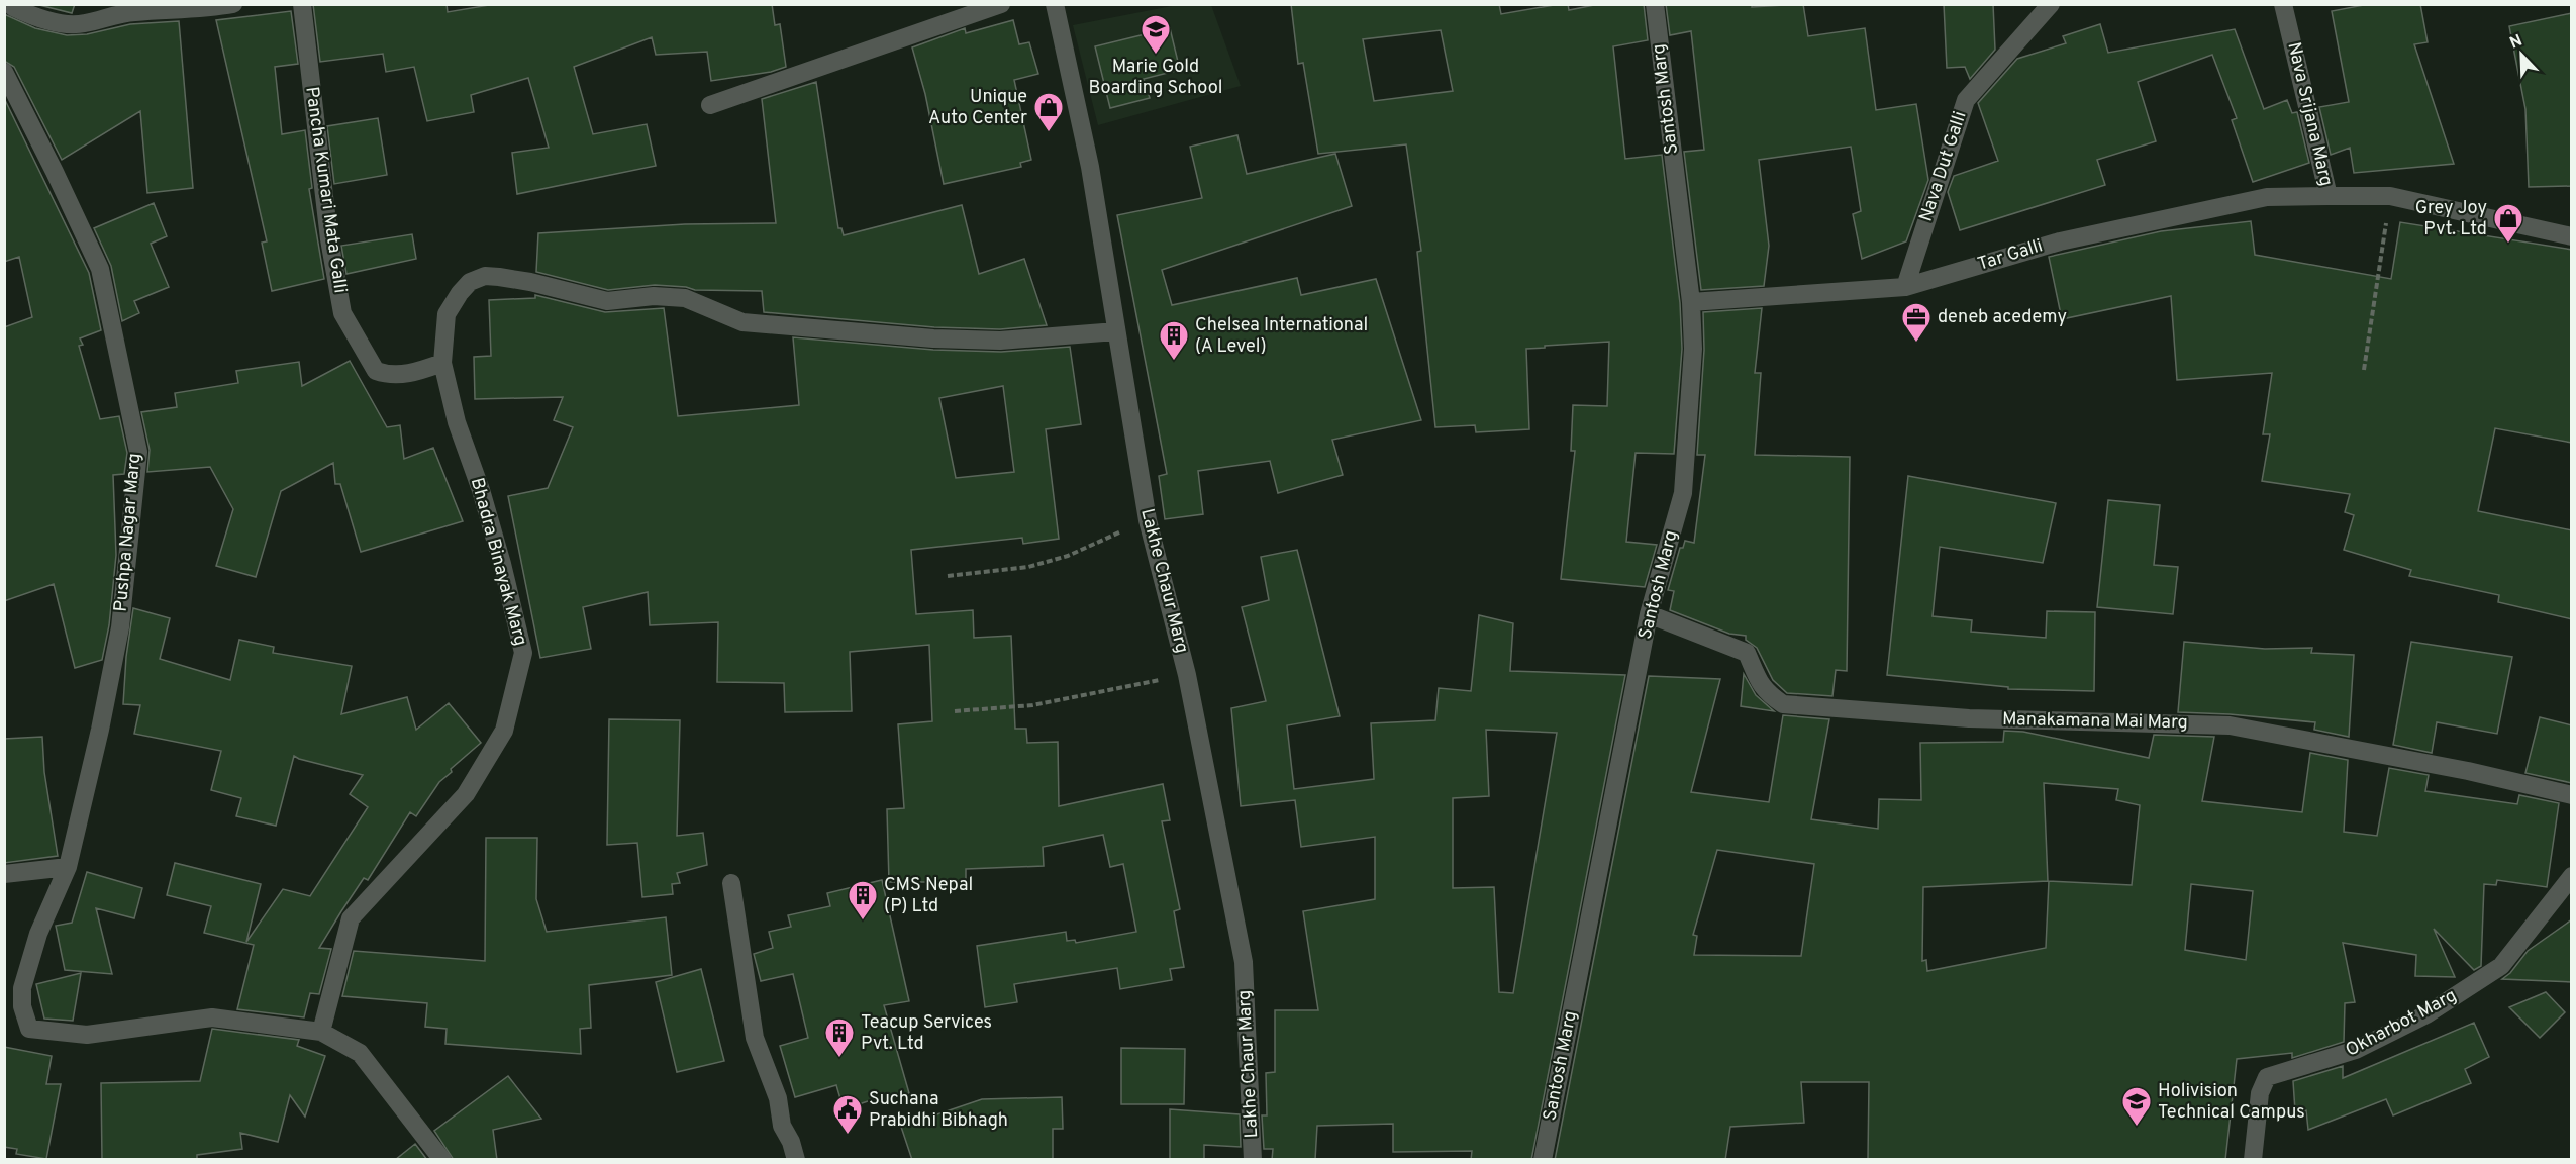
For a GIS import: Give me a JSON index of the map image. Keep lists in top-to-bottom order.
{
  "streets": {
    "street": [
      "Santosh Marg",
      "Nava Srijana Marg",
      "Nava Dut Galli",
      "Pancha Kumari Mata Galli",
      "Tar Galli",
      "Pushpa Nagar Marg",
      "Bhadra Binayak Marg",
      "Lakhe Chaur Marg",
      "Manakamana Mai Marg",
      "Okharbot Marg"
    ]
  },
  "crossings": [
    ["Santosh Marg", "Tar Galli"],
    ["Santosh Marg", "Manakamana Mai Marg"],
    ["Nava Srijana Marg", "Tar Galli"],
    ["Nava Dut Galli", "Tar Galli"],
    ["Pancha Kumari Mata Galli", "Bhadra Binayak Marg"],
    ["Pushpa Nagar Marg", "Bhadra Binayak Marg"],
    ["Bhadra Binayak Marg", "Lakhe Chaur Marg"]
  ],
  "places": {
    "school or university": ["Marie Gold Boarding School", "Holivision Technical Campus"],
    "shop": ["Unique Auto Center", "Grey Joy Pvt. Ltd"],
    "office": ["deneb acedemy"],
    "building": ["Chelsea International (A Level)", "CMS Nepal (P) Ltd", "Teacup Services Pvt. Ltd"],
    "public building": ["Suchana Prabidhi Bibhagh"]
  },
  "north": "top left"
}
